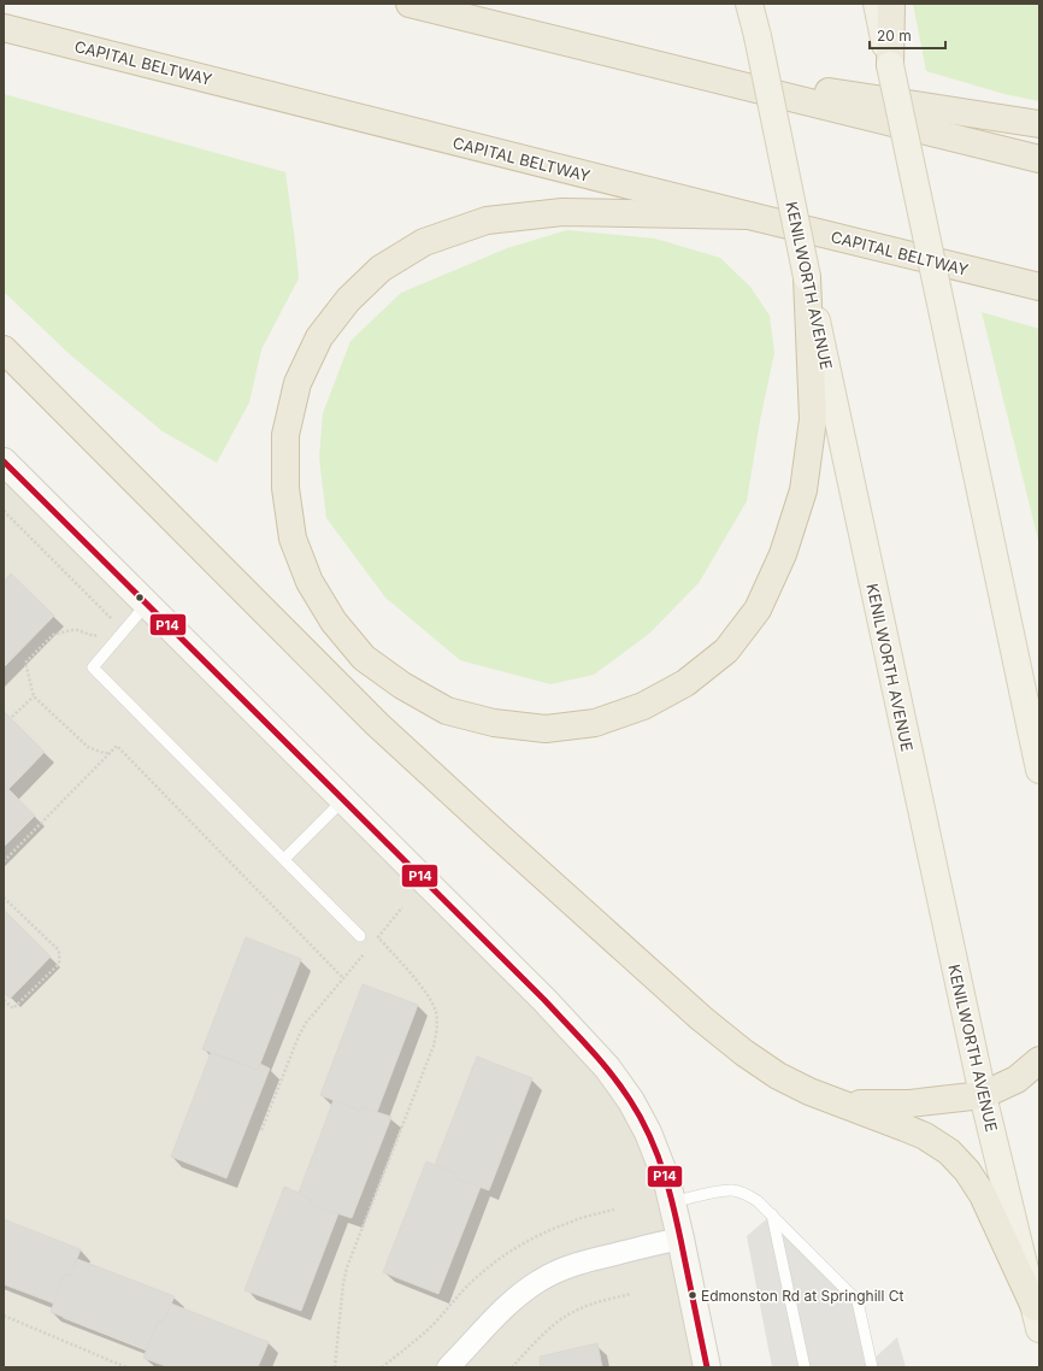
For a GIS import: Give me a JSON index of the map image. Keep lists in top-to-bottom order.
{
  "streets": {
    "highway": ["CAPITAL BELTWAY"],
    "main road": ["KENILWORTH AVENUE"]
  },
  "places": ["Edmonston Rd at Springhill Ct"],
  "lines": ["transit line P14"],
  "scale_bar": "20 m"
}
